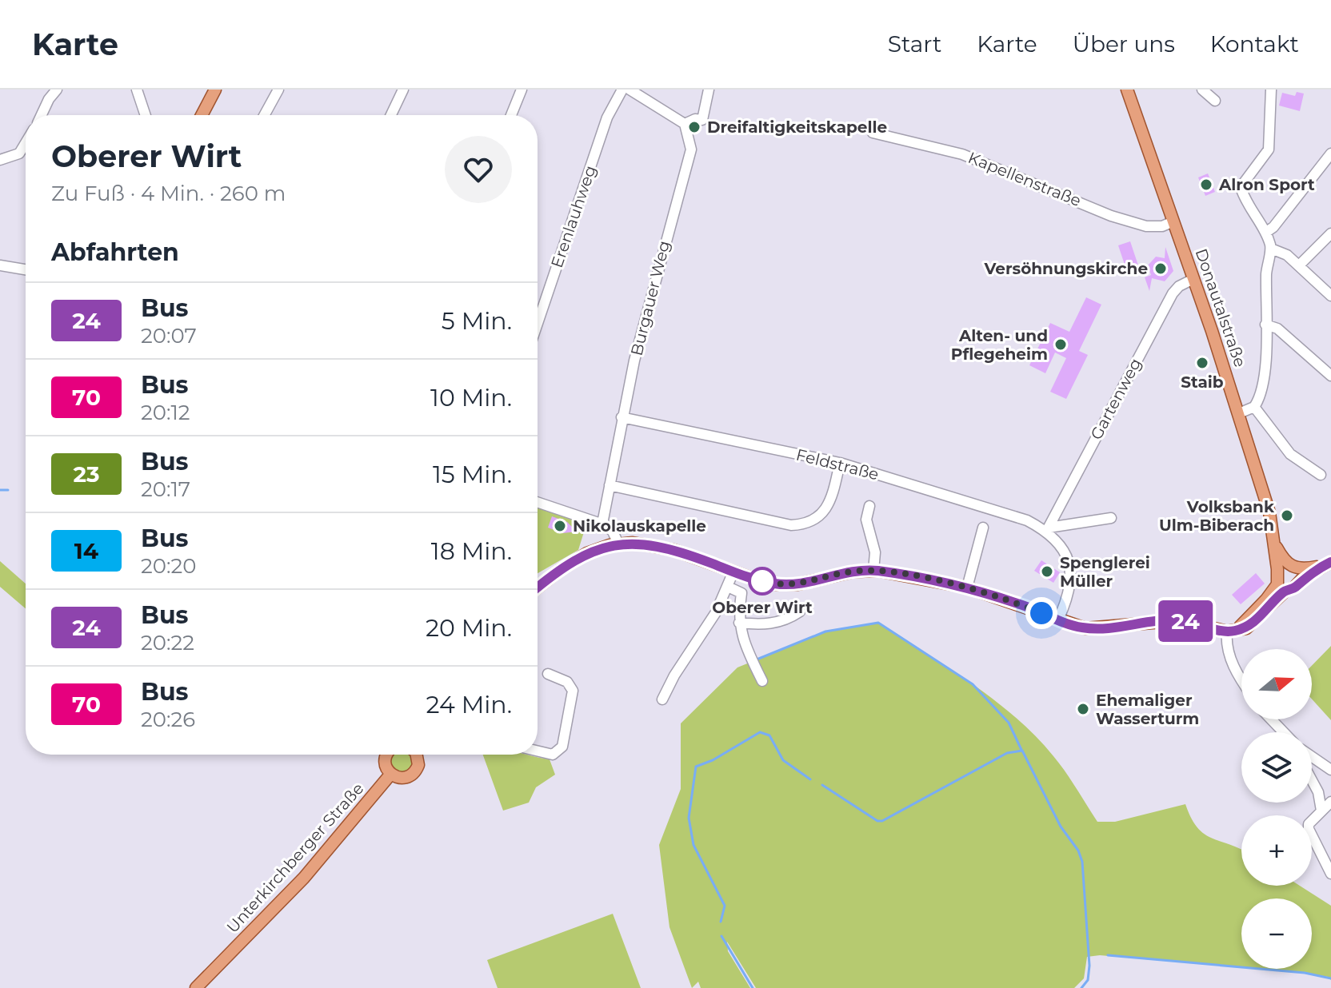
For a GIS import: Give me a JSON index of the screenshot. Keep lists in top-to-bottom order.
{
  "streets": {
    "main road": ["Donautalstraße", "Unterkirchberger Straße"],
    "street": [
      "Kapellenstraße",
      "Erenlauhweg",
      "Burgauer Weg",
      "Gartenweg",
      "Feldstraße"
    ]
  },
  "crossings": [
    ["Kapellenstraße", "Donautalstraße"],
    ["Burgauer Weg", "Feldstraße"],
    ["Donautalstraße", "Gartenweg"],
    ["Gartenweg", "Feldstraße"]
  ],
  "places": [
    "Dreifaltigkeitskapelle",
    "Alron Sport",
    "Versöhnungskirche",
    "Alten- und Pflegeheim",
    "Staib",
    "Volksbank Ulm-Biberach",
    "Nikolauskapelle",
    "Spenglerei Müller",
    "Oberer Wirt",
    "Ehemaliger Wasserturm"
  ],
  "lines": ["bus line 24"],
  "north": "right",
  "page": {
    "header": "Karte",
    "nav": [
      "Start",
      "Karte",
      "Über uns",
      "Kontakt"
    ],
    "on_map": "24",
    "heading": [
      ["Oberer Wirt", "Zu Fuß · 4 Min. · 260 m"],
      "Abfahrten"
    ],
    "list": [
      {
        "mark": "24",
        "name": "Bus",
        "note": "20:07",
        "value": "5 Min."
      },
      {
        "mark": "70",
        "name": "Bus",
        "note": "20:12",
        "value": "10 Min."
      },
      {
        "mark": "23",
        "name": "Bus",
        "note": "20:17",
        "value": "15 Min."
      },
      {
        "mark": "14",
        "name": "Bus",
        "note": "20:20",
        "value": "18 Min."
      },
      {
        "mark": "24",
        "name": "Bus",
        "note": "20:22",
        "value": "20 Min."
      },
      {
        "mark": "70",
        "name": "Bus",
        "note": "20:26",
        "value": "24 Min."
      }
    ],
    "map_buttons": ["+", "−"]
  }
}
